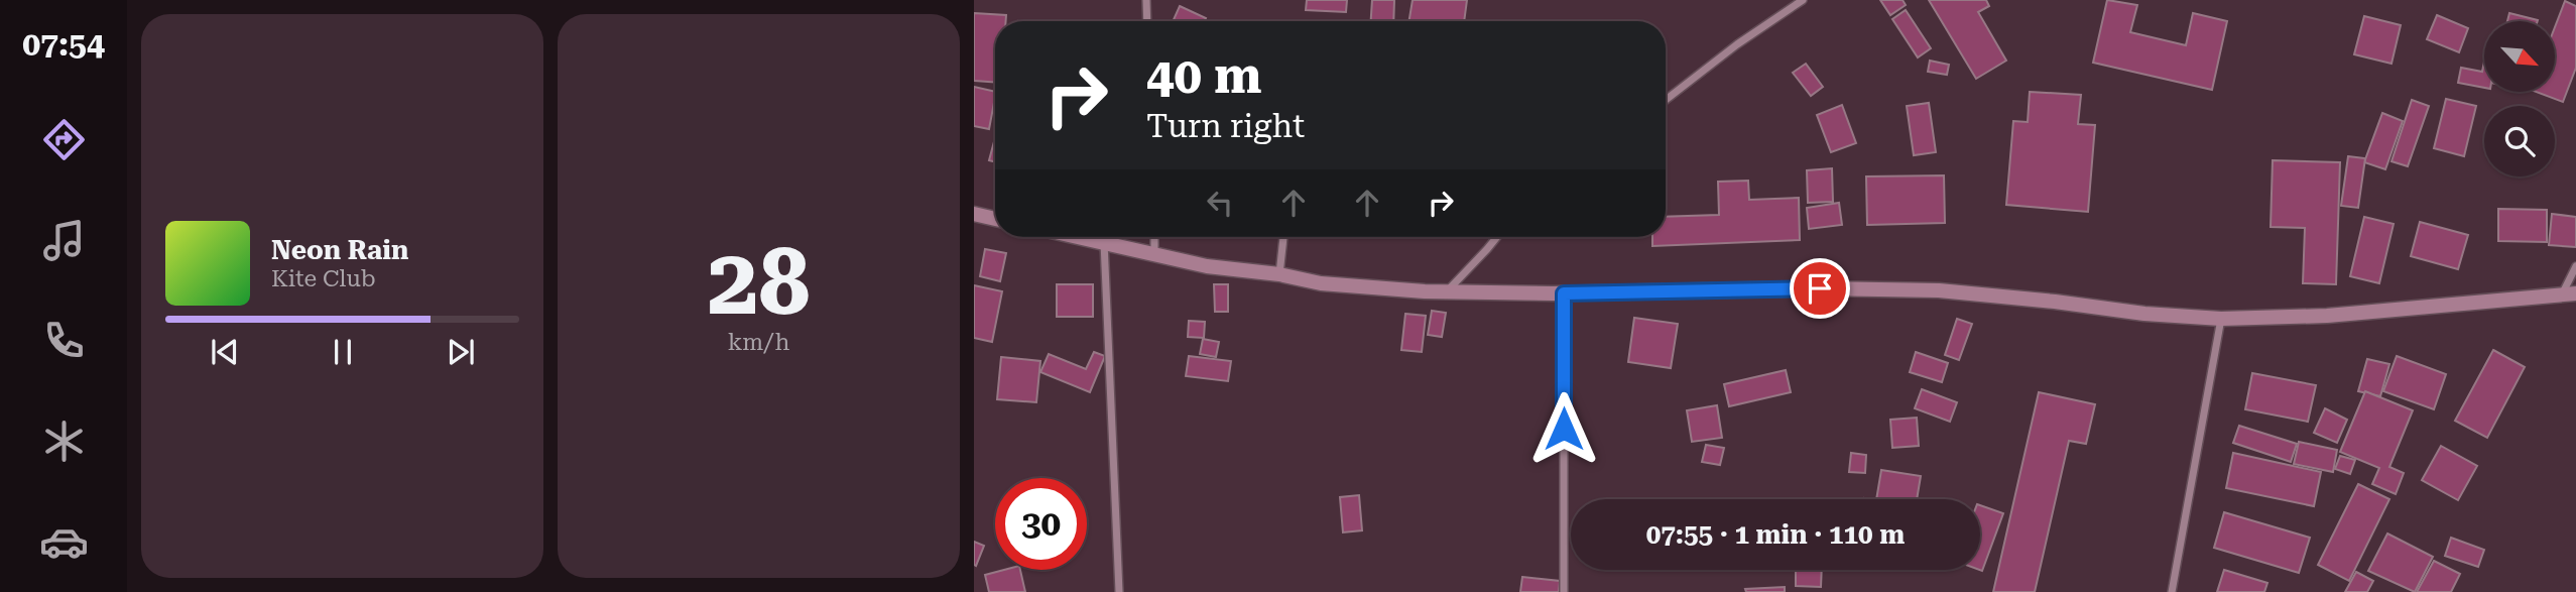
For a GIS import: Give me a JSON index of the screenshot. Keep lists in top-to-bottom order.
{
  "north": "bottom right",
  "page": {
    "tabs": "07:54",
    "tile": ["28", "km/h"],
    "turn": ["40 m", "Turn right"],
    "song": ["Neon Rain", "Kite Club"],
    "limit": "30",
    "trip": "07:55 · 1 min · 110 m"
  }
}
